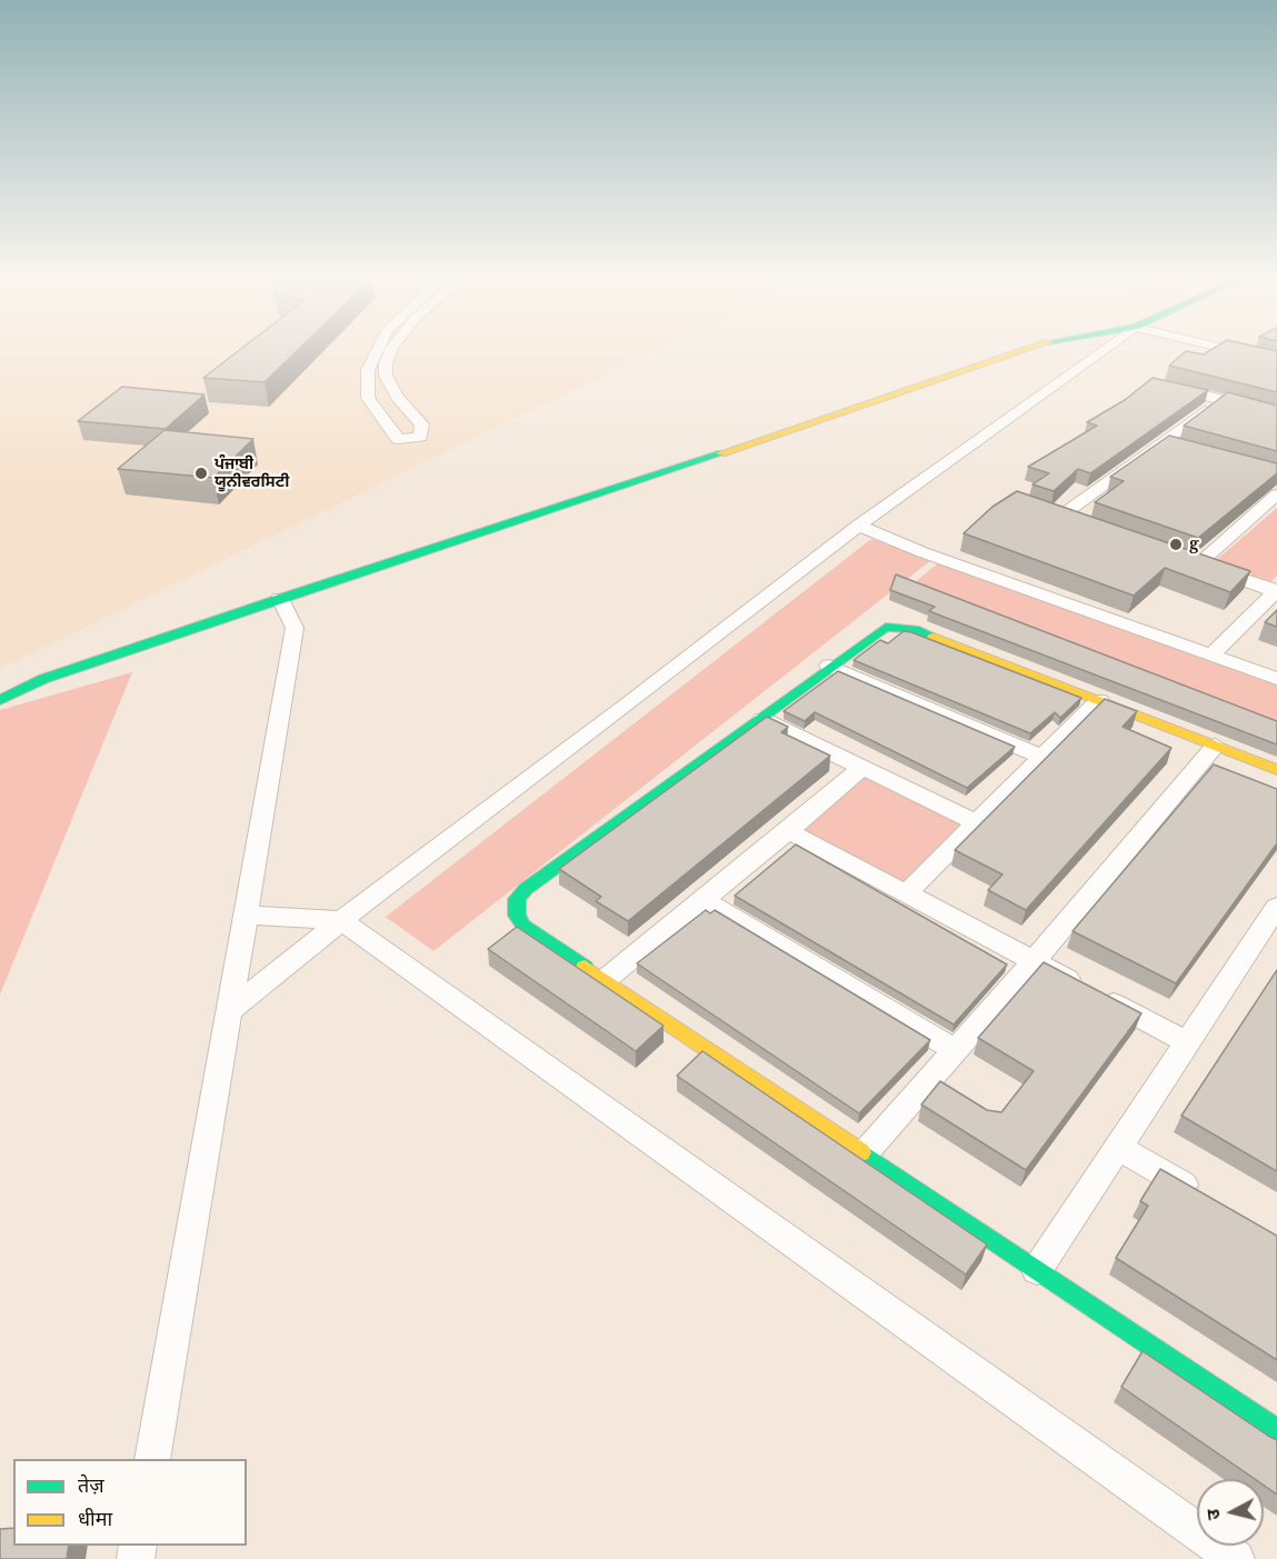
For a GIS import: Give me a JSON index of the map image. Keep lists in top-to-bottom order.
{
  "places": ["ਪੰਜਾਬੀ ਯੂਨੀਵਰਸਿਟੀ", "g"],
  "legend": ["तेज़", "धीमा"],
  "north": "left"
}
